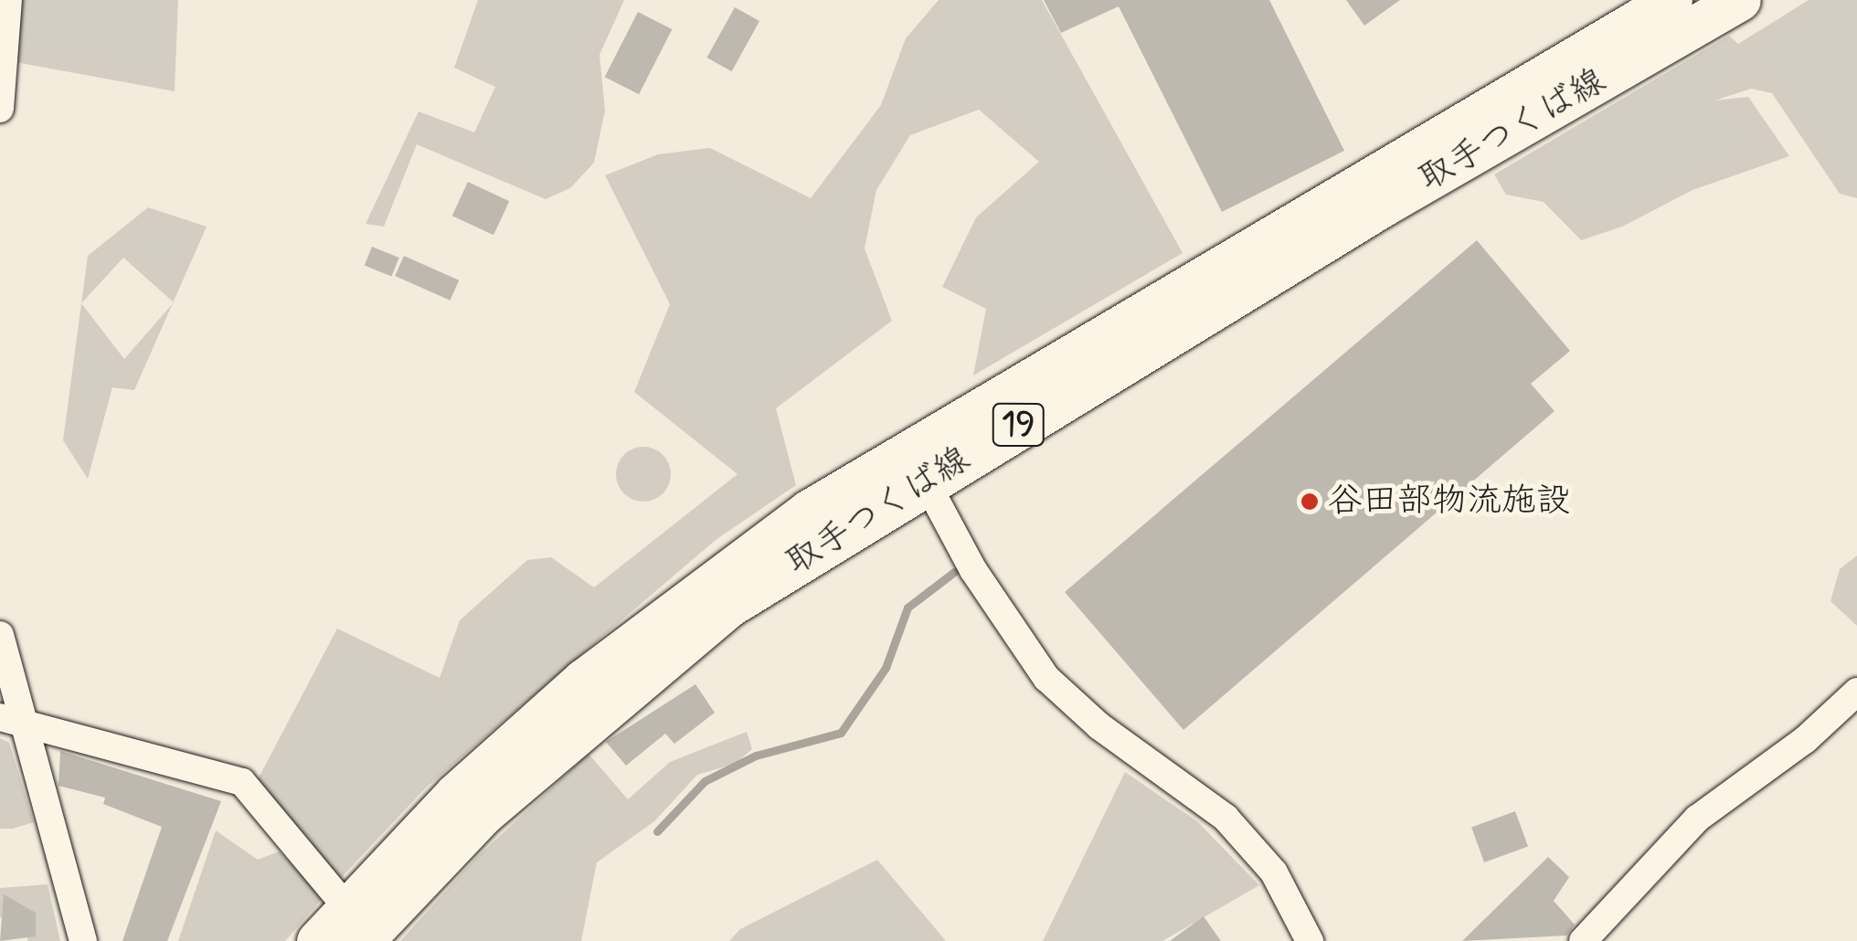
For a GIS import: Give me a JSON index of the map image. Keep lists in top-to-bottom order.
{
  "streets": {
    "main road": ["取手つくば線", "19"]
  },
  "places": ["谷田部物流施設"]
}
